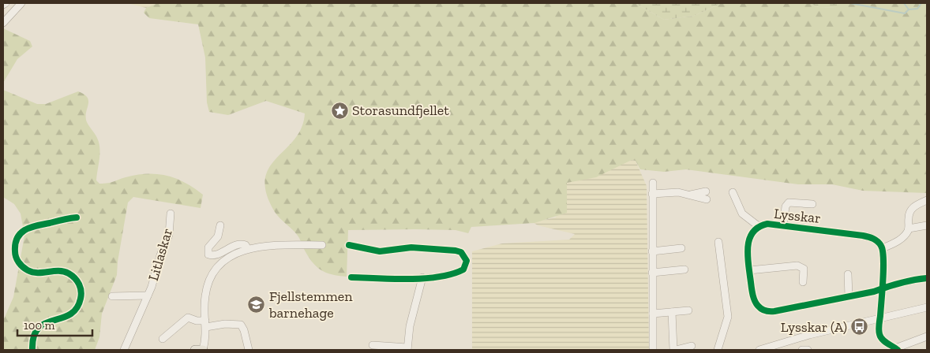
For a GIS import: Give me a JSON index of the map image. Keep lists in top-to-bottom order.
{
  "streets": {
    "street": ["Lysskar", "Litlaskar"]
  },
  "places": {
    "place": ["Storasundfjellet"],
    "school or university": ["Fjellstemmen barnehage"],
    "bus stop": ["Lysskar (A)"]
  },
  "scale_bar": "100 m"
}
